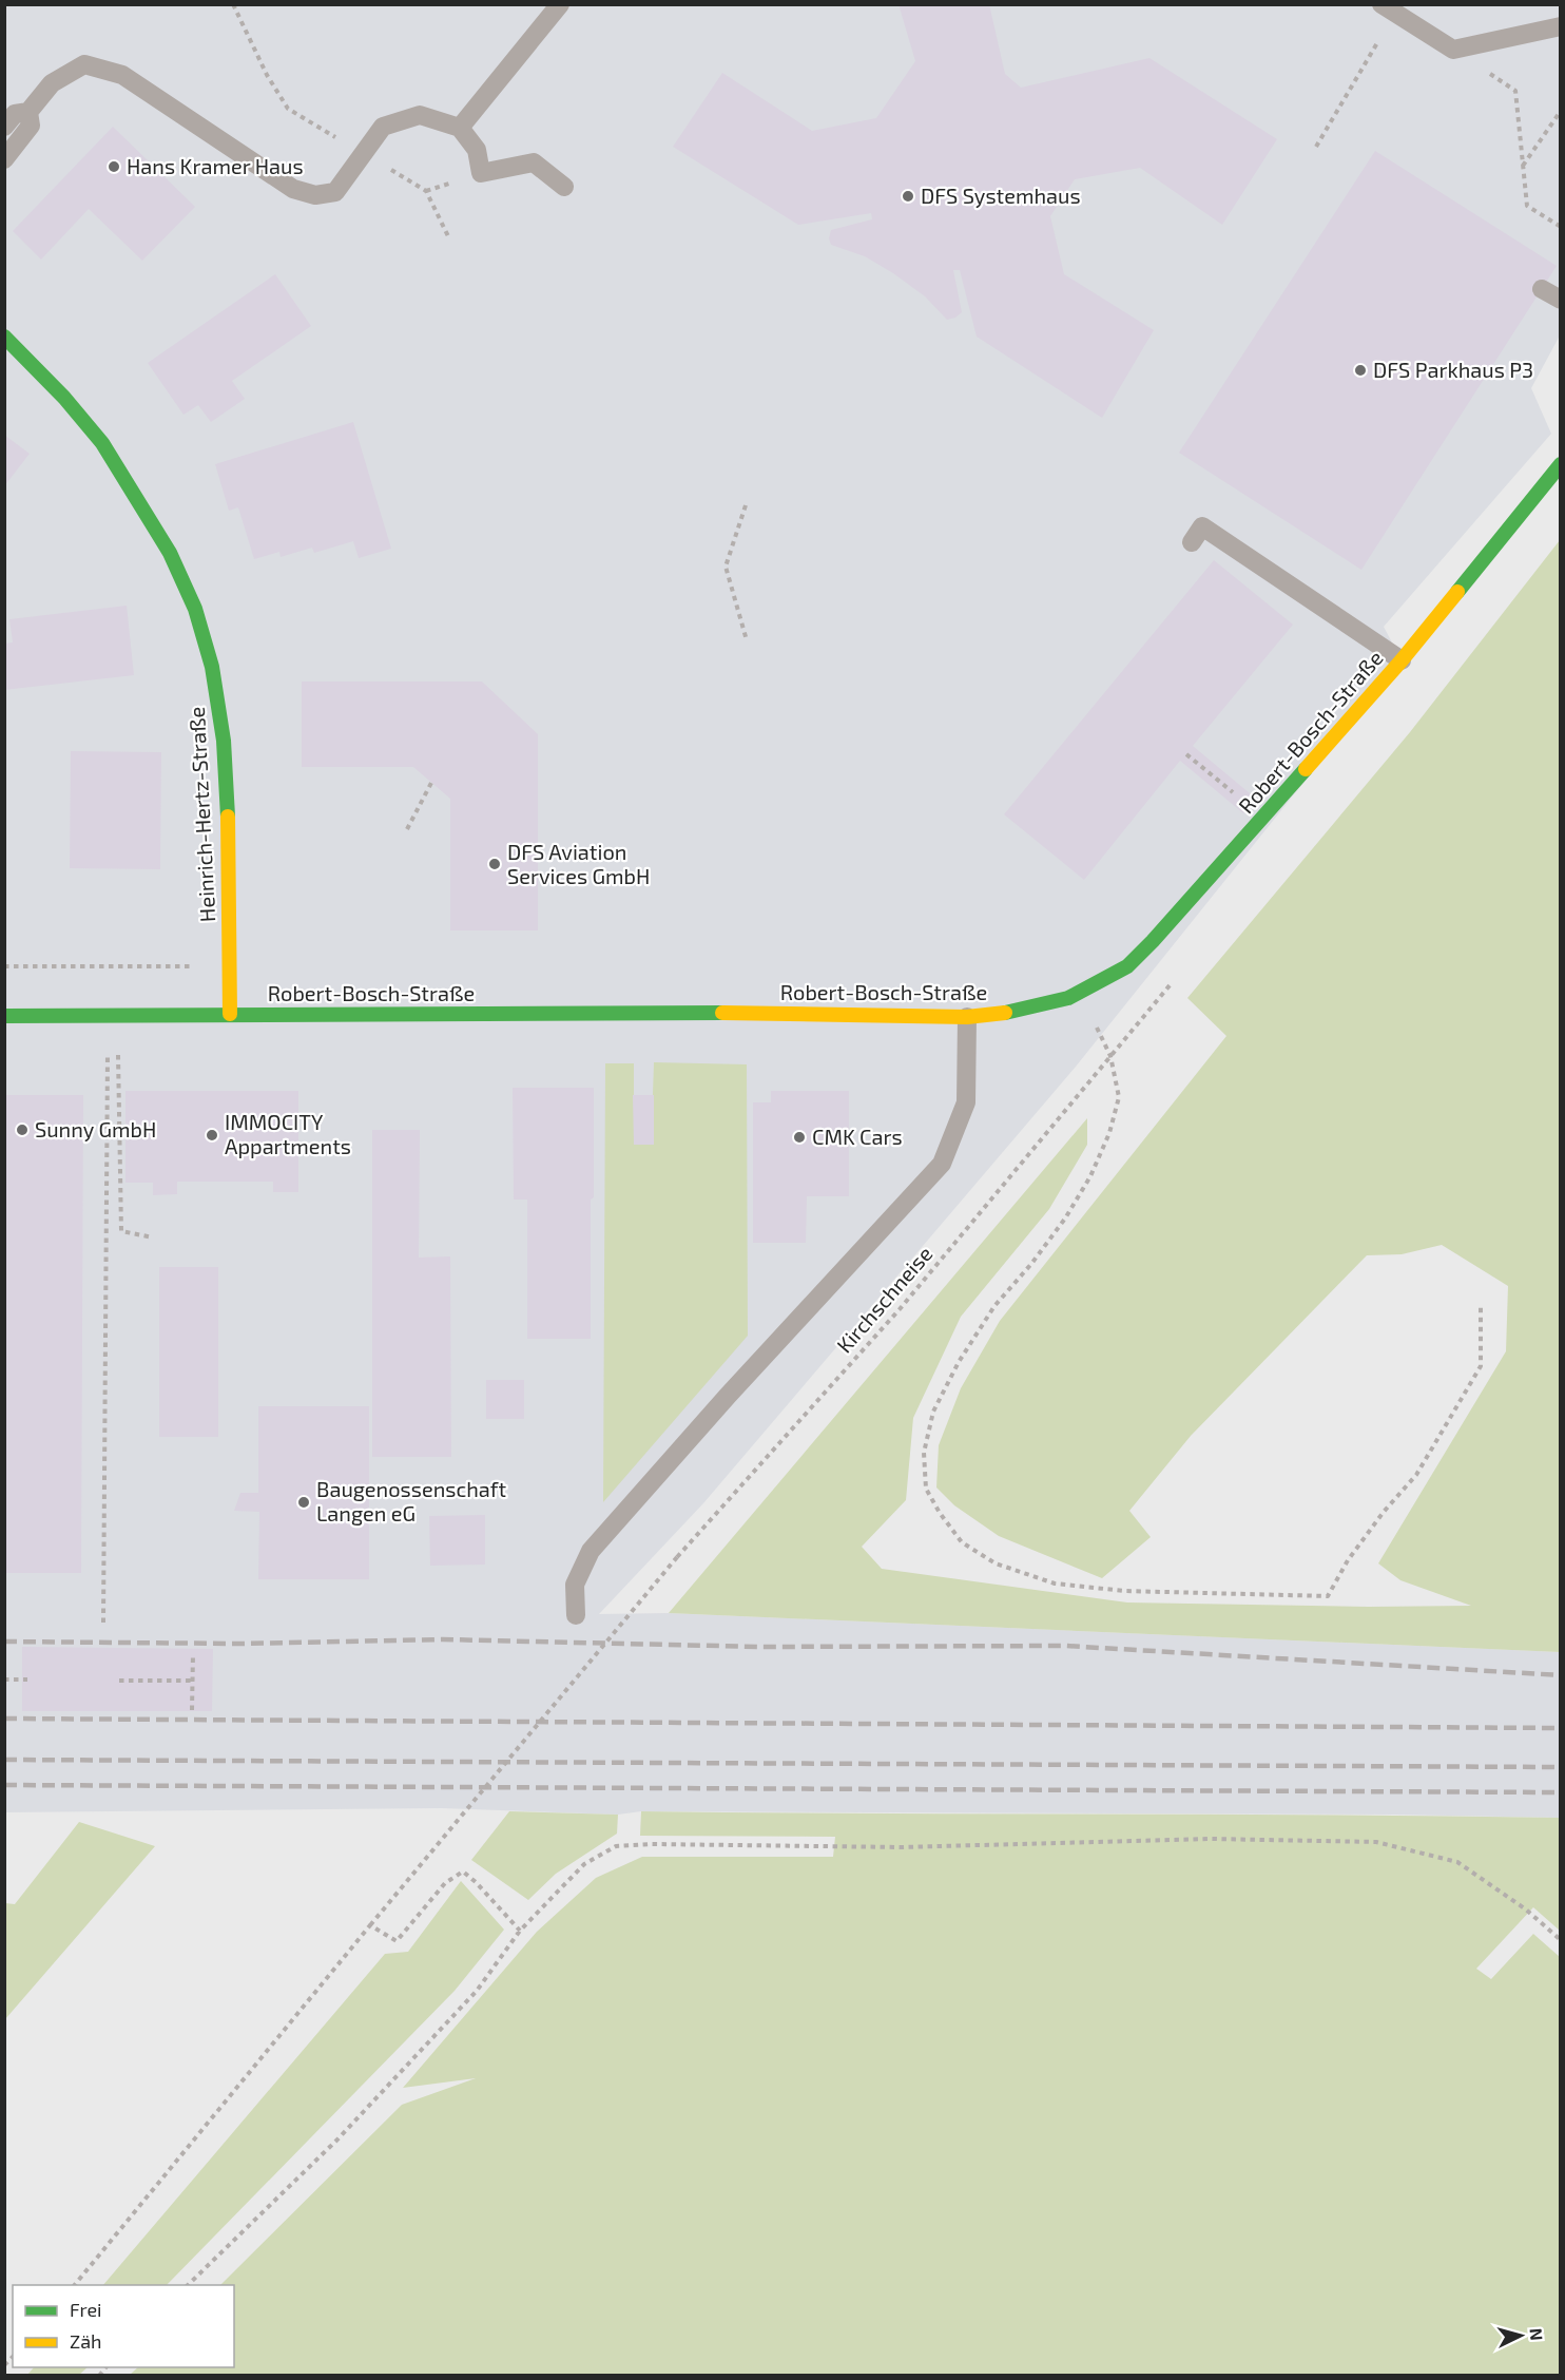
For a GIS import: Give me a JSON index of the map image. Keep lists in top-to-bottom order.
{
  "streets": {
    "street": ["Robert-Bosch-Straße", "Heinrich-Hertz-Straße"],
    "path": ["Kirchschneise"]
  },
  "crossings": [
    ["Robert-Bosch-Straße", "Heinrich-Hertz-Straße"]
  ],
  "places": [
    "Hans Kramer Haus",
    "DFS Systemhaus",
    "DFS Parkhaus P3",
    "DFS Aviation Services GmbH",
    "Sunny GmbH",
    "IMMOCITY Appartments",
    "CMK Cars",
    "Baugenossenschaft Langen eG"
  ],
  "legend": ["Frei", "Zäh"],
  "north": "right"
}
